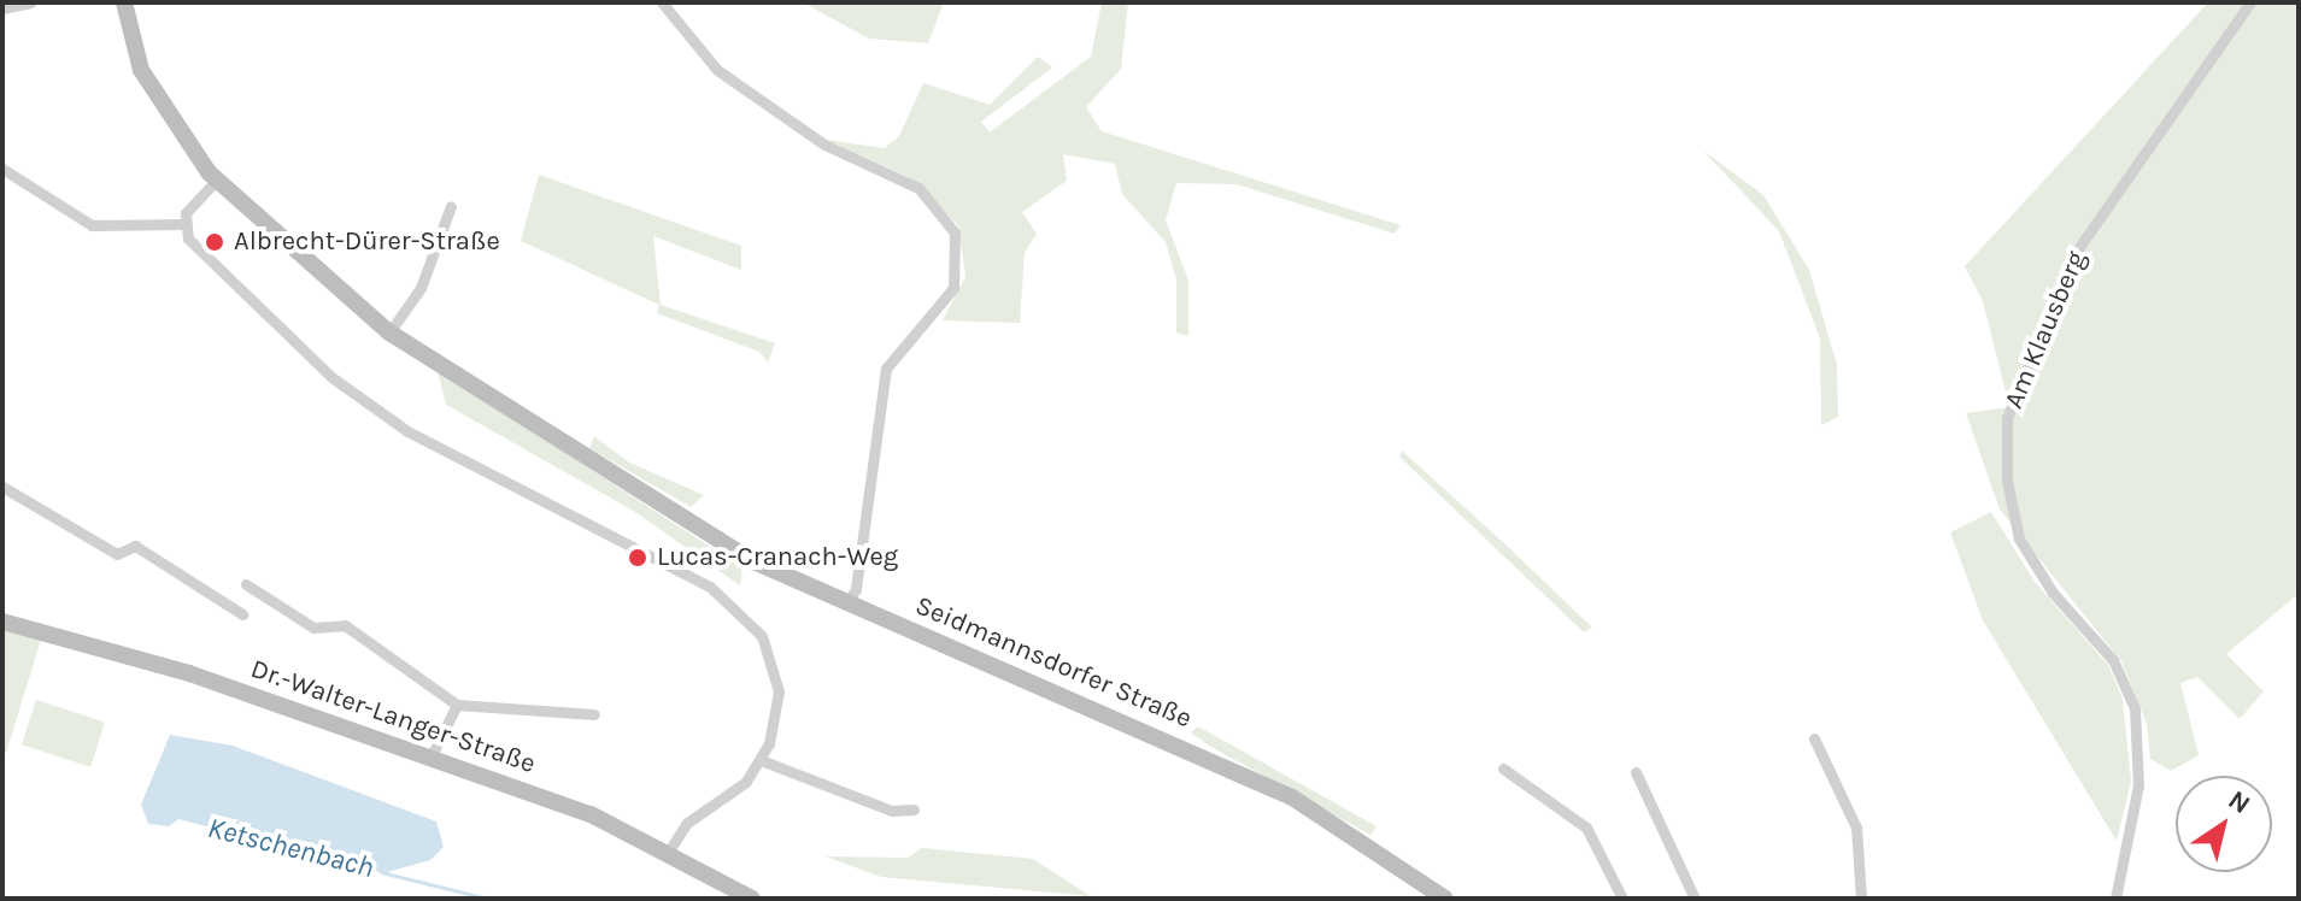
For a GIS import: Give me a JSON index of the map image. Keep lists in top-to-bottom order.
{
  "streets": {
    "street": ["Am Klausberg", "Seidmannsdorfer Straße", "Dr.-Walter-Langer-Straße"]
  },
  "water": ["Ketschenbach"],
  "places": ["Albrecht-Dürer-Straße", "Lucas-Cranach-Weg"],
  "north": "top right"
}
